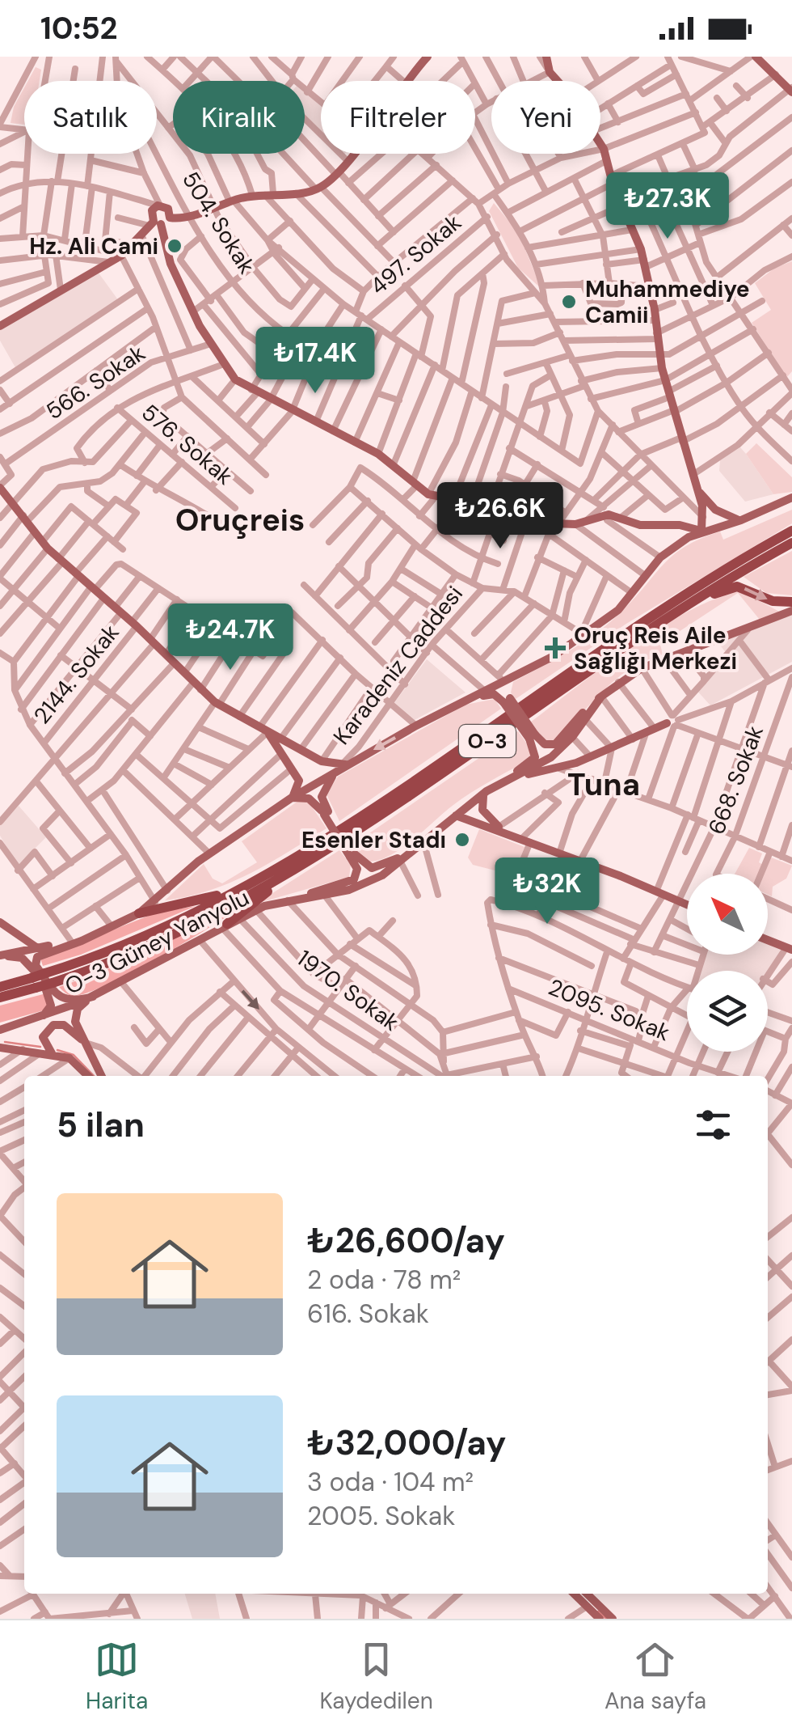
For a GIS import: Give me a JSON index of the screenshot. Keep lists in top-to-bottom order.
{
  "streets": {
    "highway": ["O-3"],
    "main road": ["O-3 Güney Yanyolu"],
    "street": [
      "504. Sokak",
      "497. Sokak",
      "566. Sokak",
      "576. Sokak",
      "Karadeniz Caddesi",
      "2144. Sokak",
      "668. Sokak",
      "1970. Sokak",
      "2095. Sokak"
    ]
  },
  "crossings": [
    ["O-3 Güney Yanyolu", "1970. Sokak"]
  ],
  "districts": ["Oruçreis", "Tuna"],
  "places": {
    "other": ["Hz. Ali Cami", "Muhammediye Camii", "Esenler Stadı"],
    "health": ["Oruç Reis Aile Sağlığı Merkezi"]
  },
  "north": "top left",
  "page": {
    "status": "10:52",
    "chip": [
      "Satılık",
      "Kiralık",
      "Filtreler",
      "Yeni"
    ],
    "price": [
      "₺27.3K",
      "₺17.4K",
      "₺26.6K",
      "₺24.7K",
      "₺32K"
    ],
    "heading": "5 ilan",
    "list": [
      {
        "name": "₺26,600/ay",
        "note": "2 oda · 78 m² · 616. Sokak"
      },
      {
        "name": "₺32,000/ay",
        "note": "3 oda · 104 m² · 2005. Sokak"
      }
    ],
    "tabs": ["Harita", "Kaydedilen", "Ana sayfa"]
  }
}
